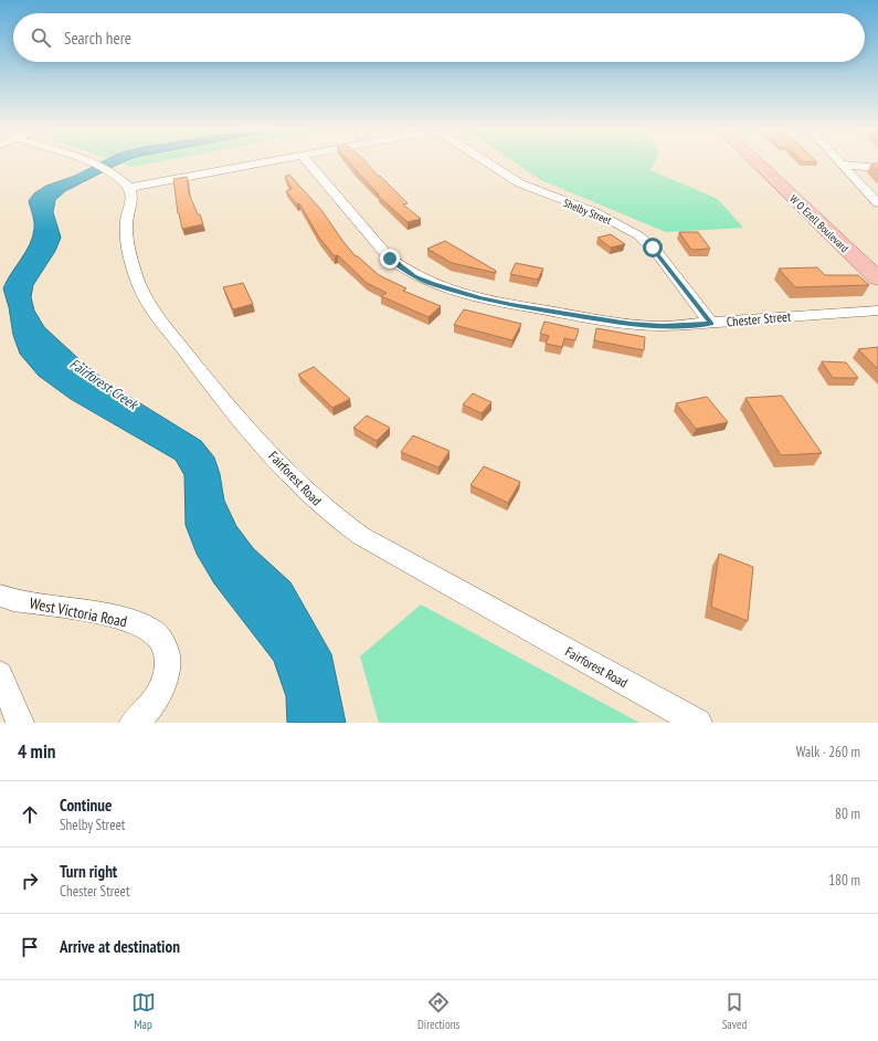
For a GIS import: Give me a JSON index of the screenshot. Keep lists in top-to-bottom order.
{
  "streets": {
    "main road": ["W O Ezell Boulevard"],
    "street": [
      "Shelby Street",
      "Chester Street",
      "Fairforest Road",
      "West Victoria Road"
    ]
  },
  "crossings": [
    ["Shelby Street", "Chester Street"]
  ],
  "water": ["Fairforest Creek"],
  "page": {
    "search": "Search here",
    "heading": ["4 min", "Walk · 260 m"],
    "list": [
      ["Continue", "Shelby Street", "80 m"],
      ["Turn right", "Chester Street", "180 m"],
      "Arrive at destination"
    ],
    "nav": ["Map", "Directions", "Saved"]
  }
}
